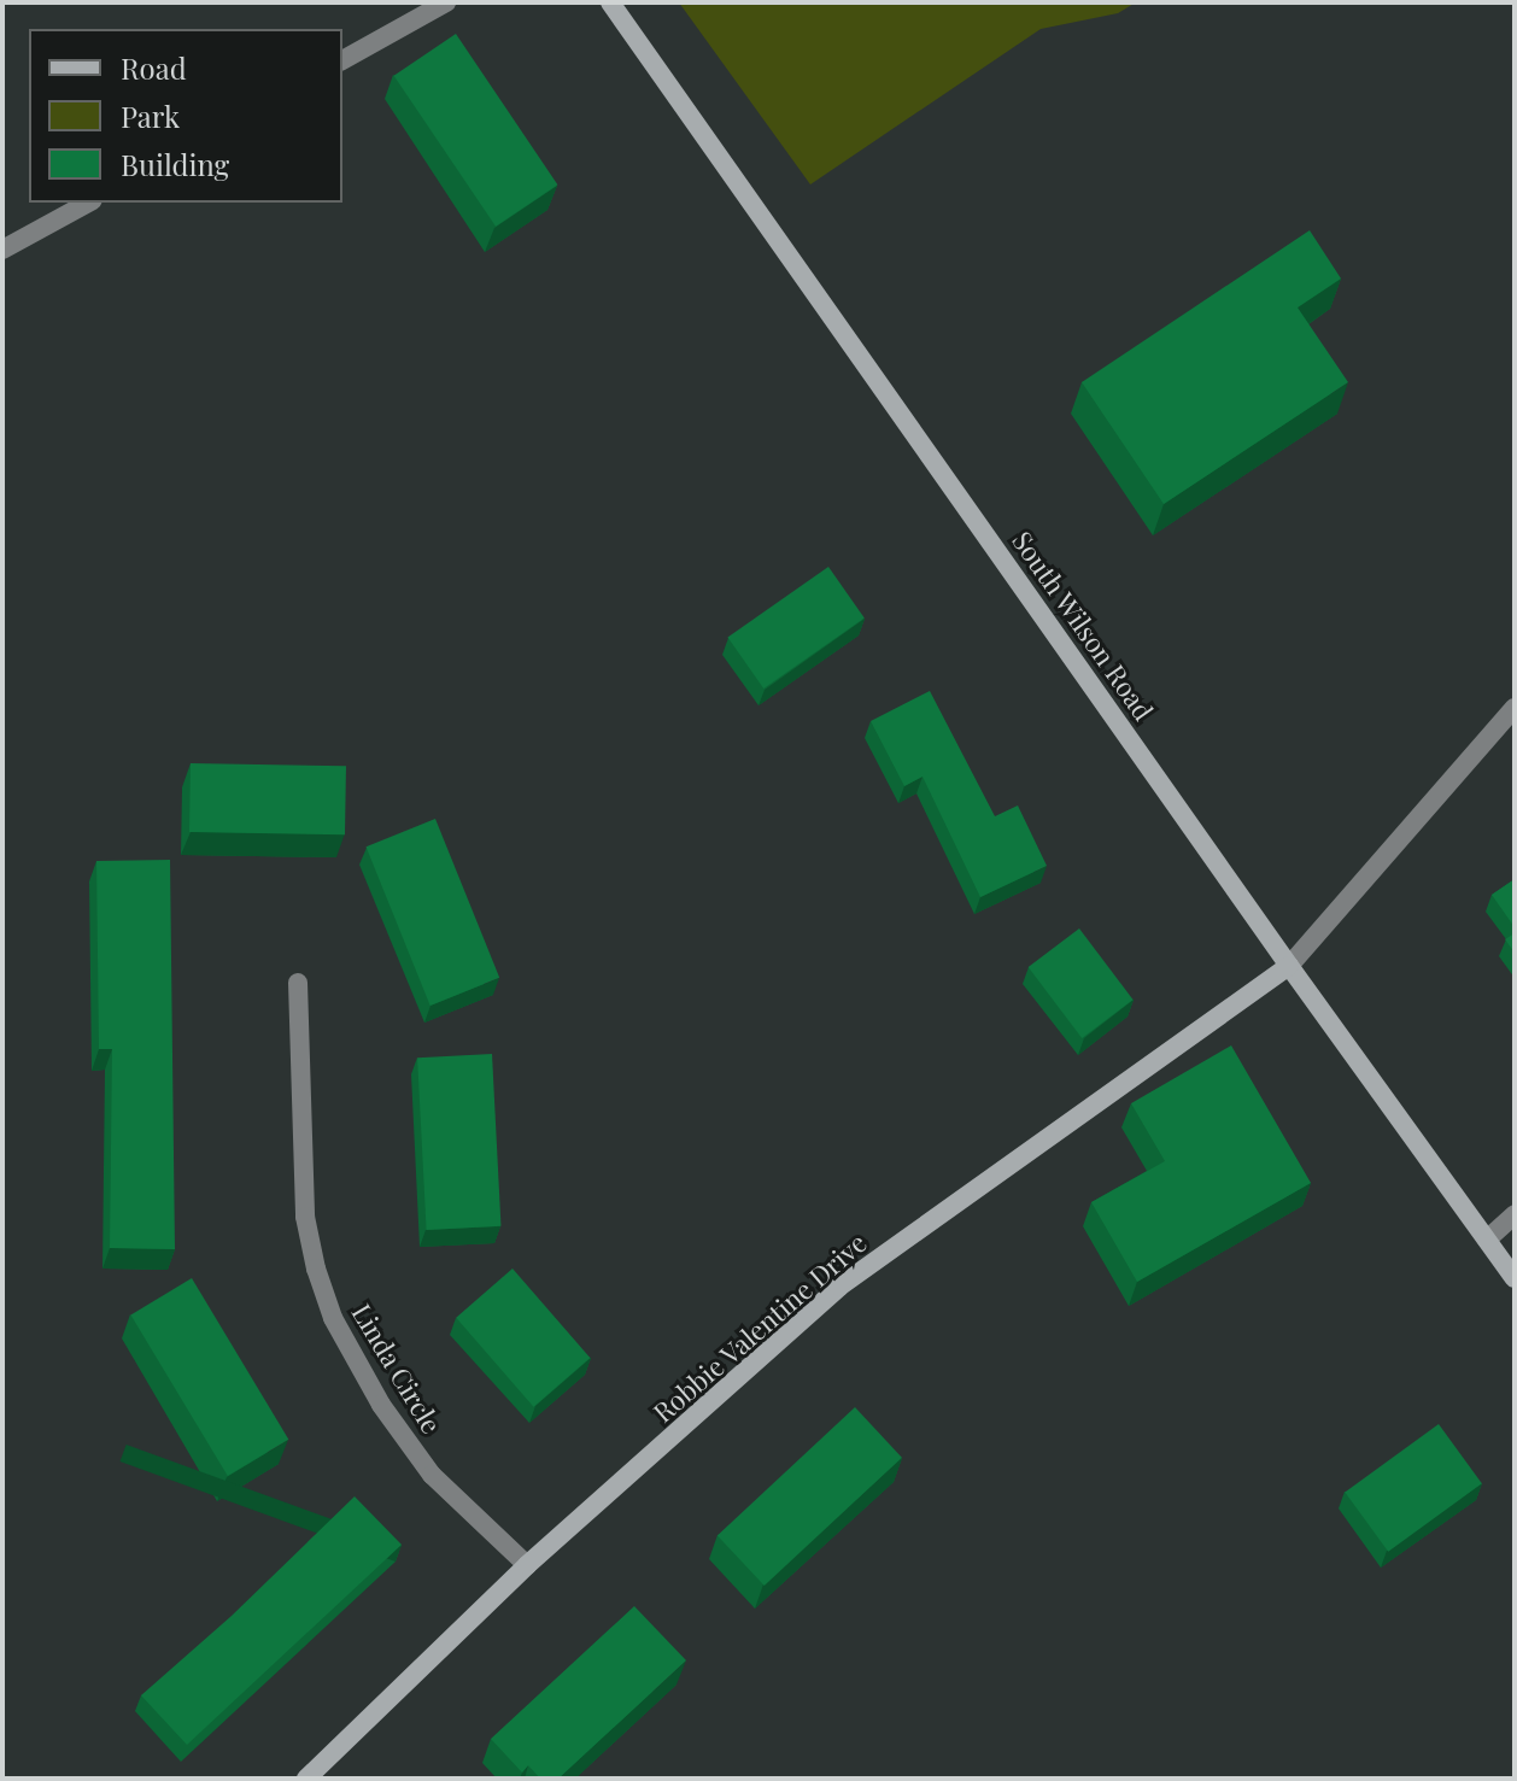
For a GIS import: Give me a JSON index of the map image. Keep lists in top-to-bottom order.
{
  "streets": {
    "main road": ["South Wilson Road", "Robbie Valentine Drive"],
    "street": ["Linda Circle"]
  },
  "crossings": [
    ["South Wilson Road", "Robbie Valentine Drive"],
    ["Robbie Valentine Drive", "Linda Circle"]
  ],
  "legend": ["Road", "Park", "Building"]
}
